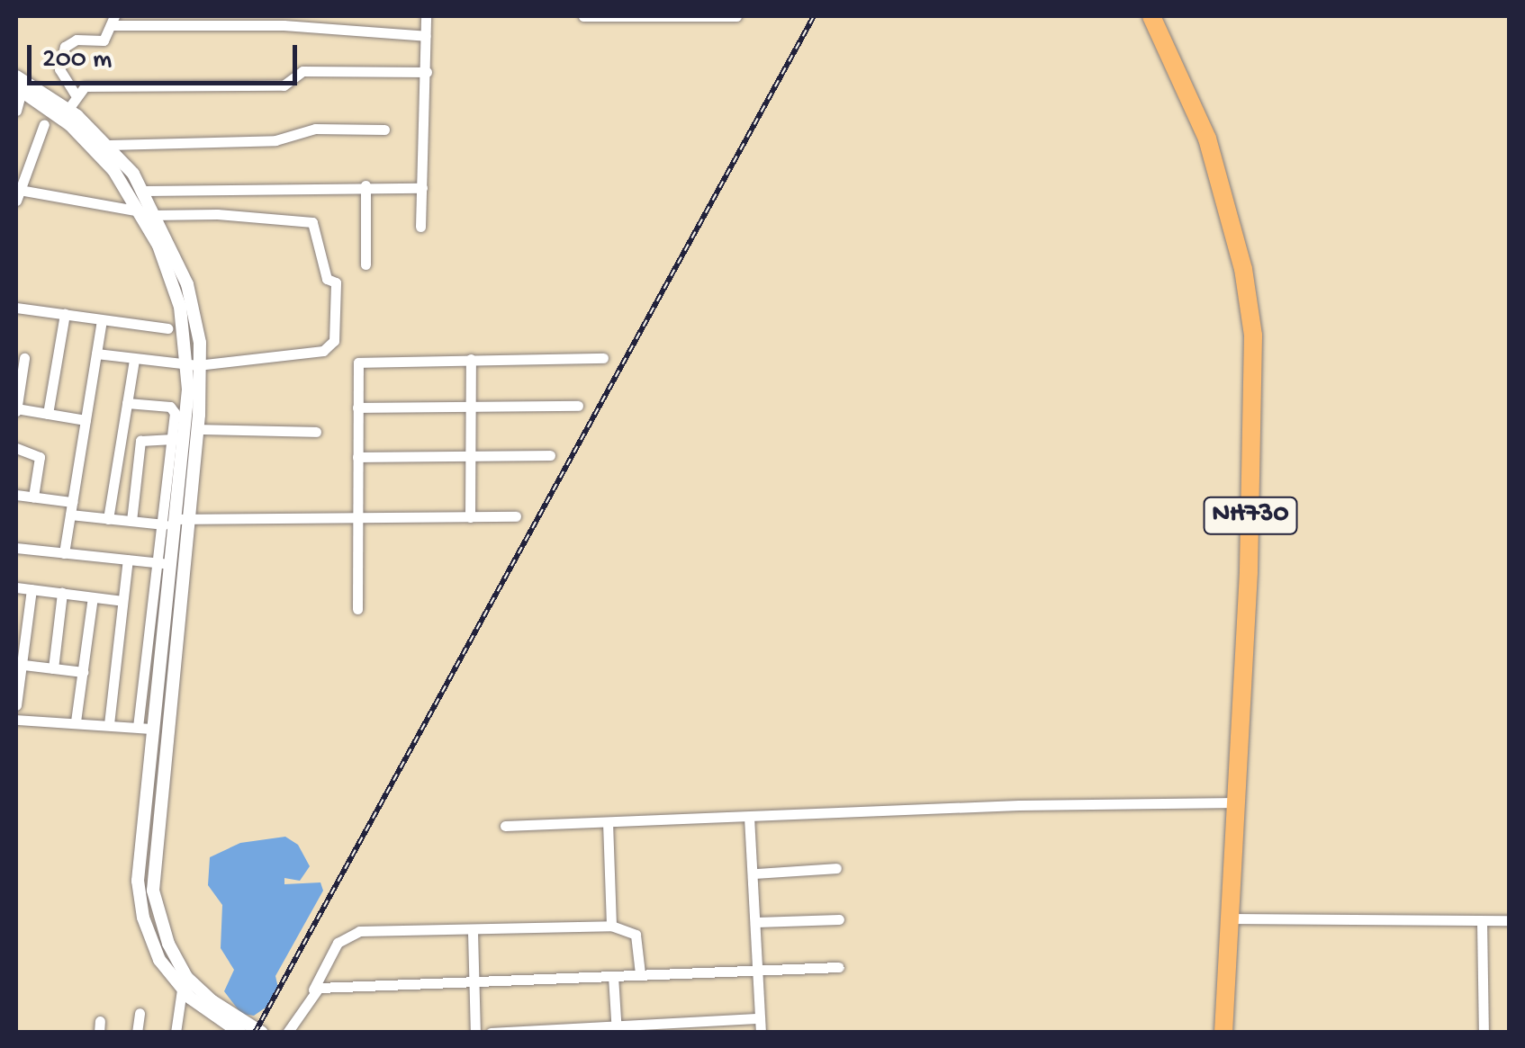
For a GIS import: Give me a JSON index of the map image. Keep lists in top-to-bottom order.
{
  "streets": {
    "highway": ["NH730"]
  },
  "scale_bar": "200 m"
}
